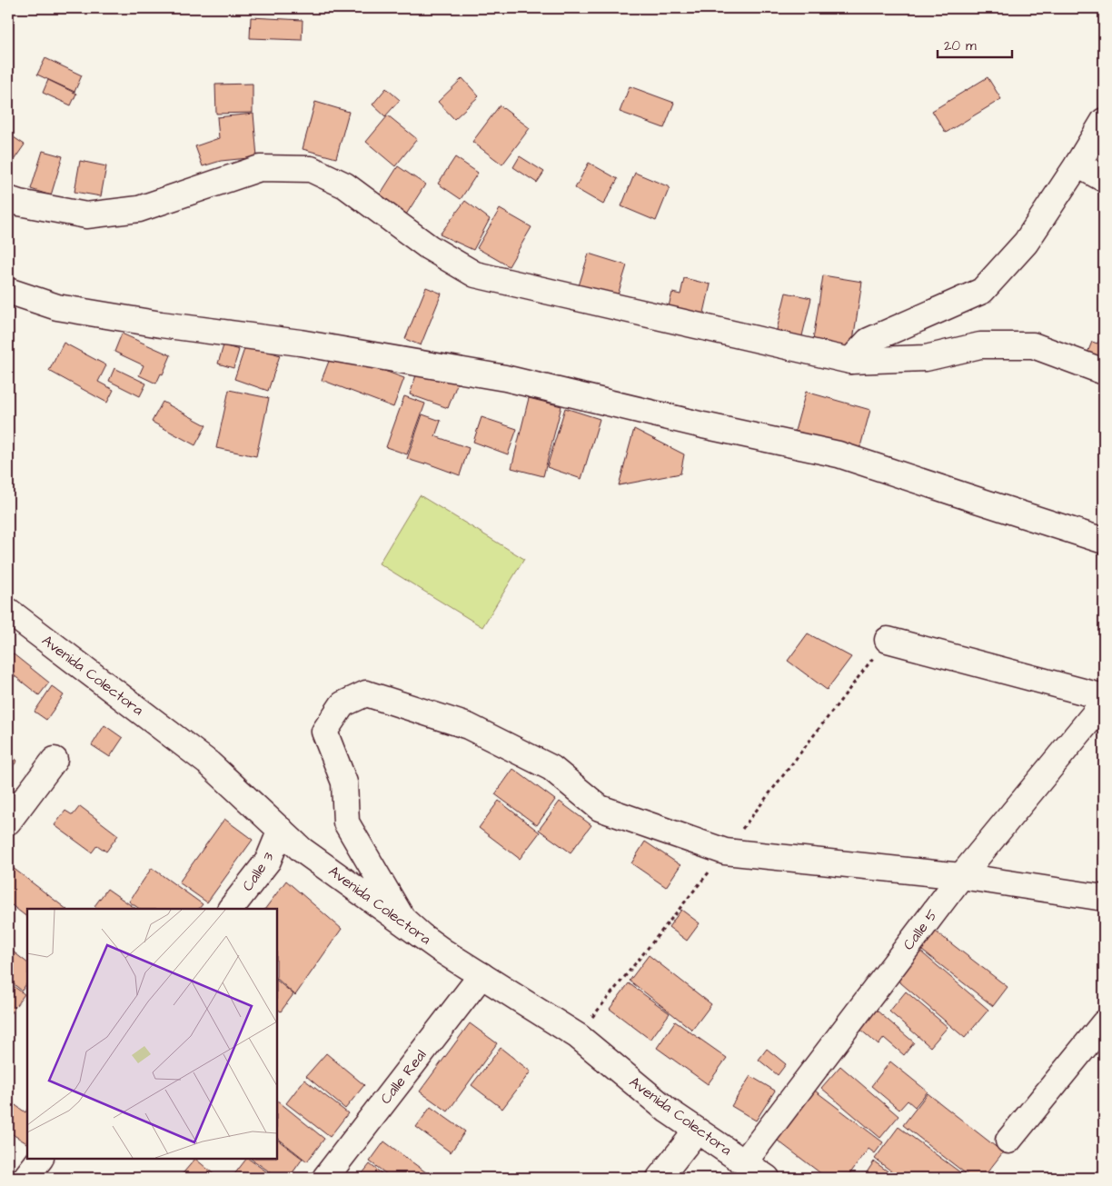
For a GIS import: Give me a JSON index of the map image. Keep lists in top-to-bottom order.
{
  "streets": {
    "street": [
      "Avenida Colectora",
      "Calle 3",
      "Calle 5",
      "Calle Real"
    ]
  },
  "crossings": [
    ["Avenida Colectora", "Calle 3"],
    ["Avenida Colectora", "Calle 5"],
    ["Avenida Colectora", "Calle Real"]
  ],
  "scale_bar": "20 m"
}
